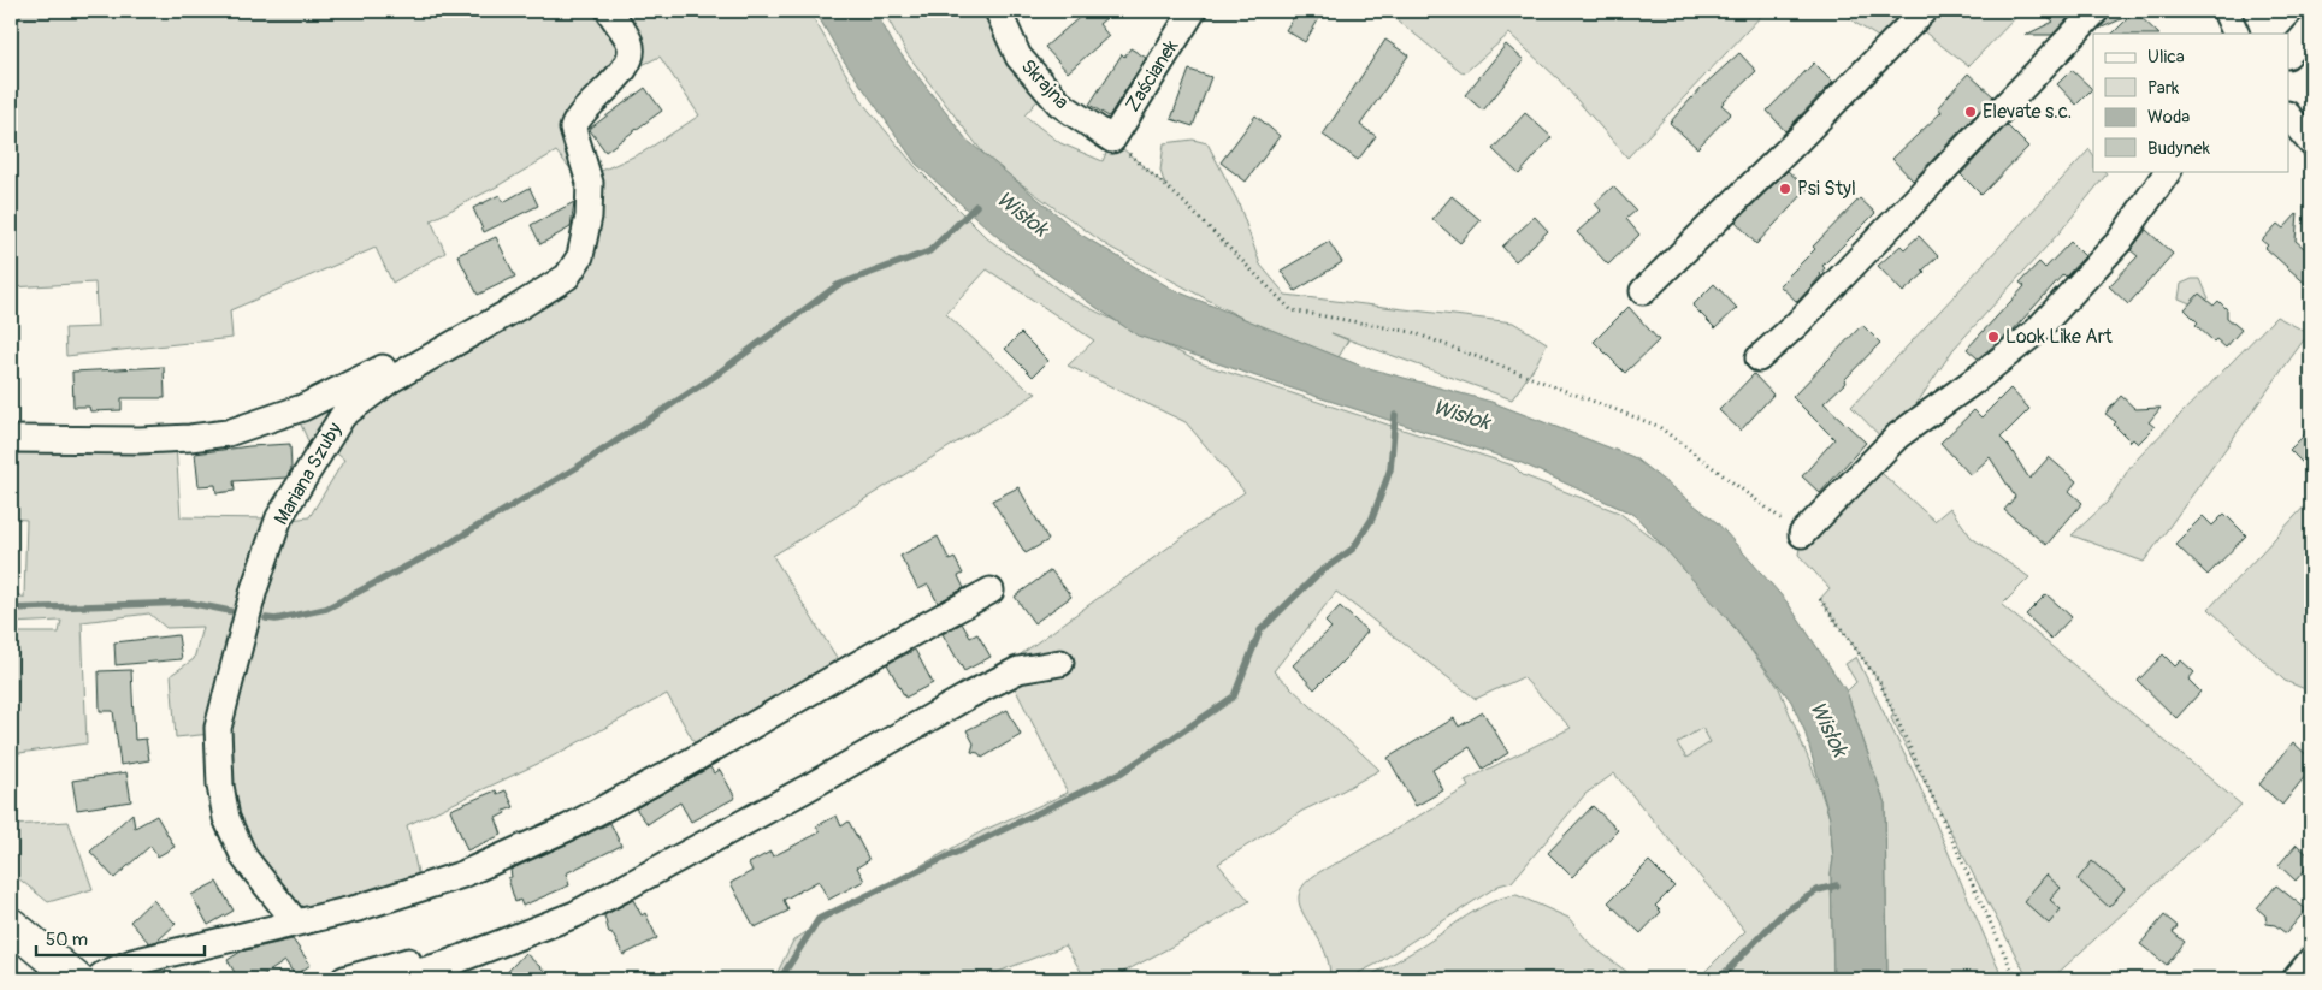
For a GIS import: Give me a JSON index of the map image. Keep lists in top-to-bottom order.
{
  "streets": {
    "street": ["Zaścianek", "Skrajna", "Mariana Szuby"]
  },
  "crossings": [
    ["Zaścianek", "Skrajna"]
  ],
  "water": ["Wisłok"],
  "places": ["Elevate s.c.", "Psi Styl", "Look Like Art"],
  "legend": [
    "Ulica",
    "Park",
    "Woda",
    "Budynek"
  ],
  "scale_bar": "50 m"
}
